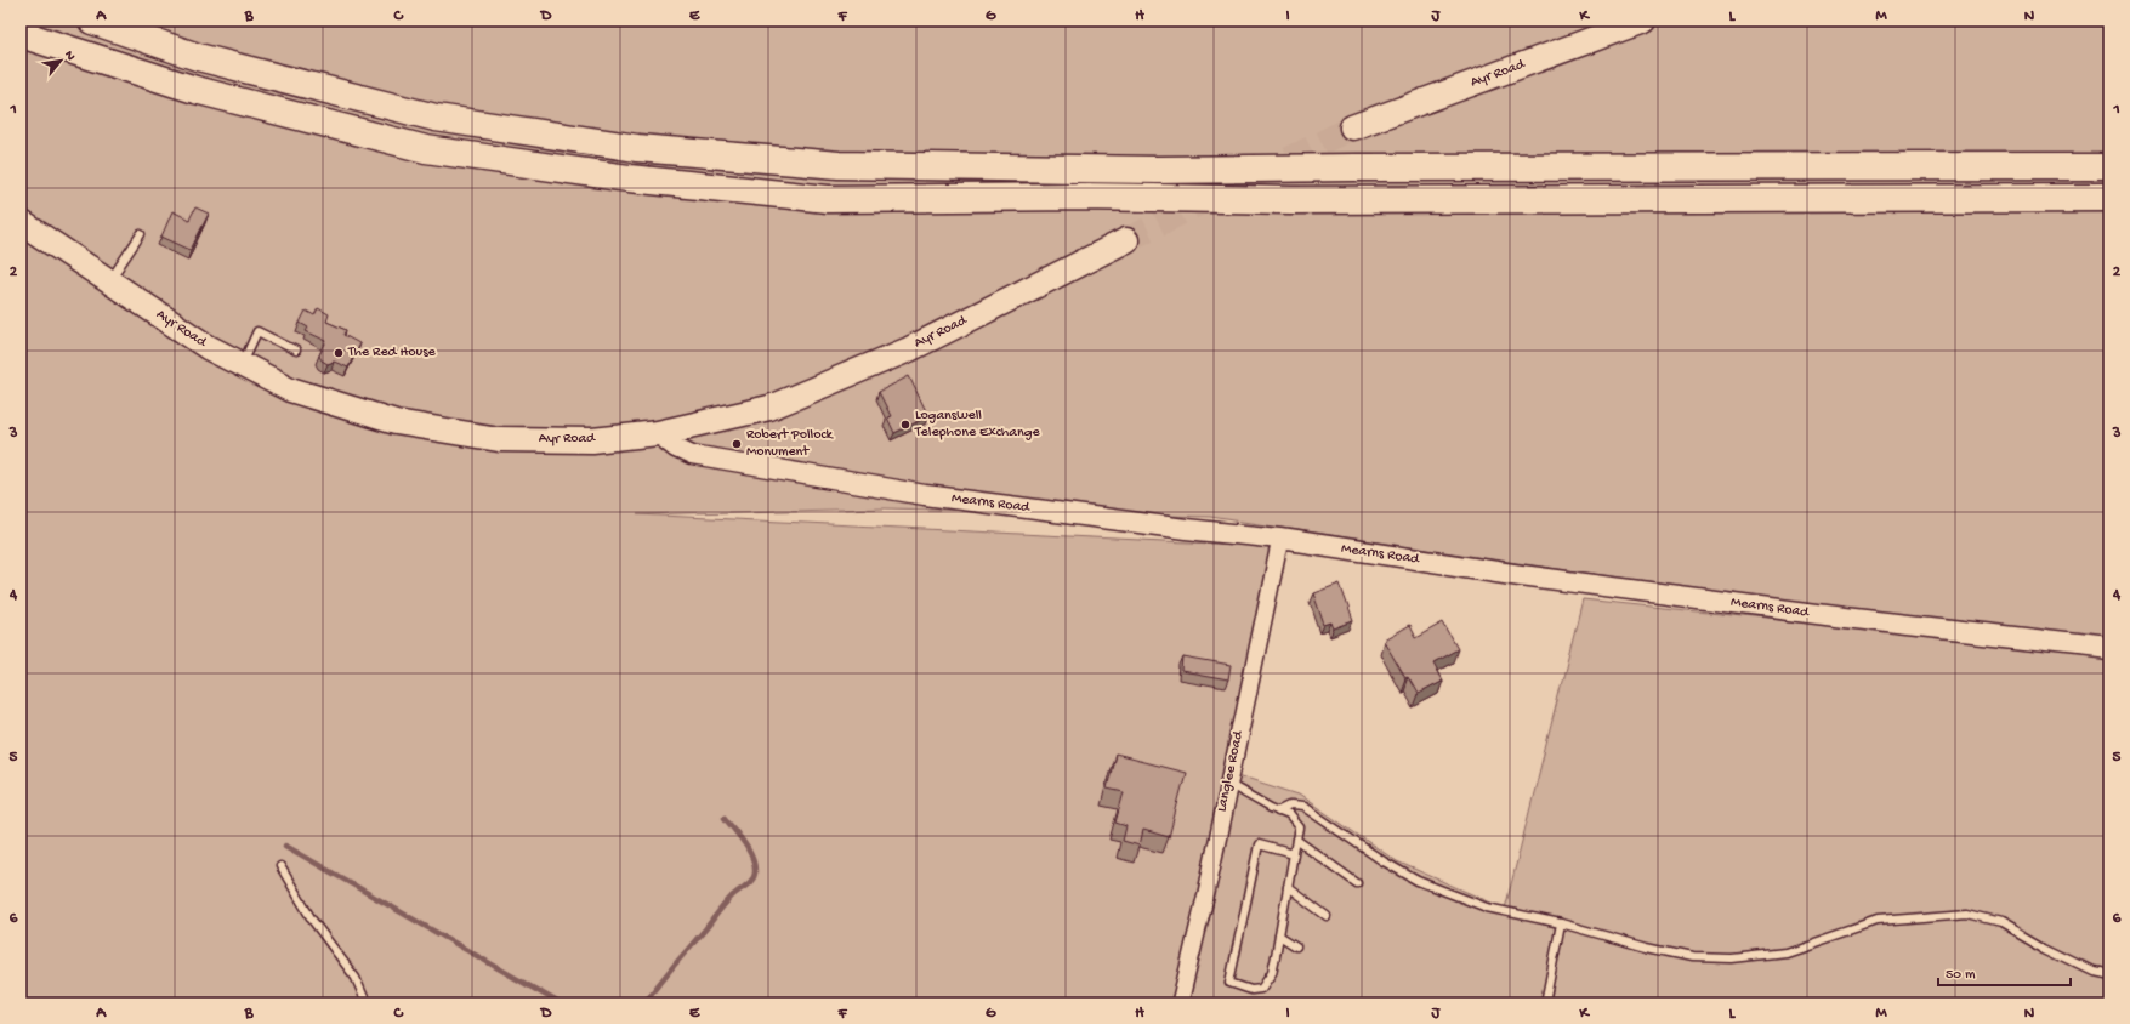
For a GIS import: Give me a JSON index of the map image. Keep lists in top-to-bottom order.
{
  "streets": {
    "main road": ["Ayr Road"],
    "street": ["Mearns Road", "Langlee Road"]
  },
  "crossings": [
    ["Ayr Road", "Mearns Road"],
    ["Mearns Road", "Langlee Road"]
  ],
  "places": ["The Red House", "Loganswell Telephone Exchange", "Robert Pollock Monument"],
  "scale_bar": "50 m",
  "north": "top right",
  "grid": {
    "columns": [
      "A",
      "B",
      "C",
      "D",
      "E",
      "F",
      "G",
      "H",
      "I",
      "J",
      "K",
      "L",
      "M",
      "N"
    ],
    "rows": [
      "1",
      "2",
      "3",
      "4",
      "5",
      "6"
    ]
  }
}
